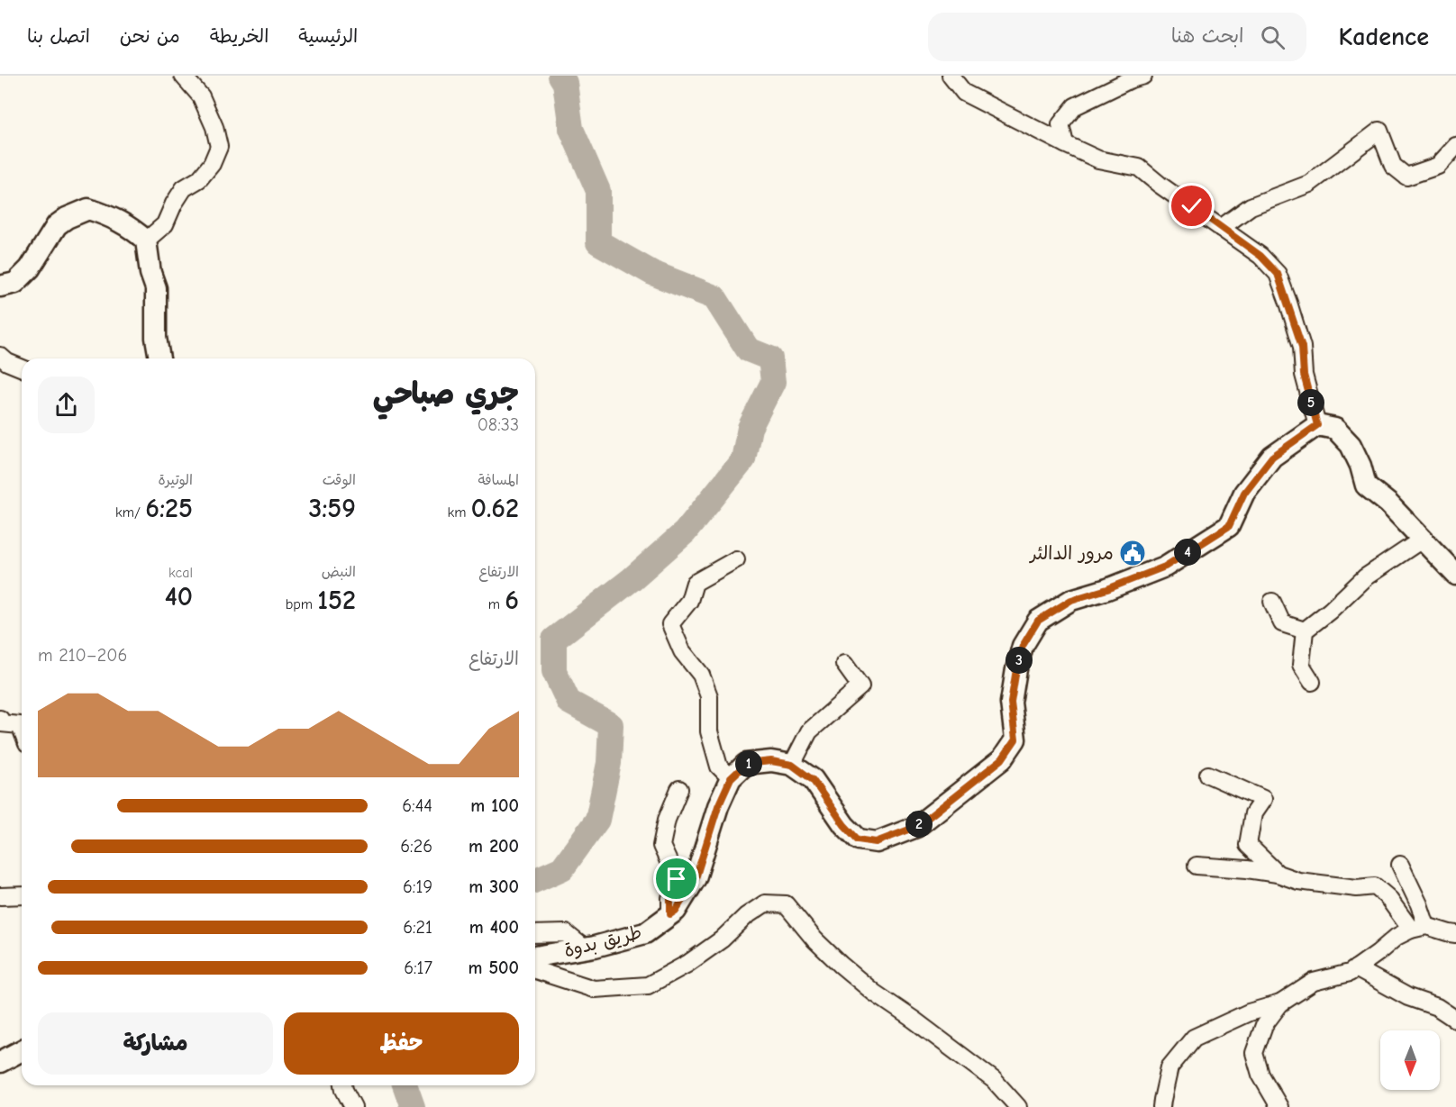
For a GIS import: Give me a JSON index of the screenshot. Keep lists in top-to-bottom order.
{
  "streets": {
    "street": ["طريق بدوة"]
  },
  "places": {
    "public building": ["مرور الدالئر"]
  },
  "north": "bottom",
  "page": {
    "header": "Kadence",
    "search": "ابحث هنا",
    "nav": [
      "الرئيسية",
      "الخريطة",
      "من نحن",
      "اتصل بنا"
    ],
    "heading": ["جري صباحي", "08:33"],
    "pins": [
      "5",
      "4",
      "3",
      "1",
      "2"
    ],
    "stats": [
      ["المسافة", "0.62 km"],
      ["الوقت", "3:59"],
      ["الوتيرة", "6:25 /km"],
      ["الارتفاع", "6 m"],
      ["النبض", "152 bpm"],
      ["kcal", "40"]
    ],
    "chart": ["الارتفاع", "206–210 m"],
    "list": [
      {
        "name": "100 m",
        "note": "6:44"
      },
      {
        "name": "200 m",
        "note": "6:26"
      },
      {
        "name": "300 m",
        "note": "6:19"
      },
      {
        "name": "400 m",
        "note": "6:21"
      },
      {
        "name": "500 m",
        "note": "6:17"
      }
    ],
    "buttons": ["حفظ", "مشاركة"]
  }
}
